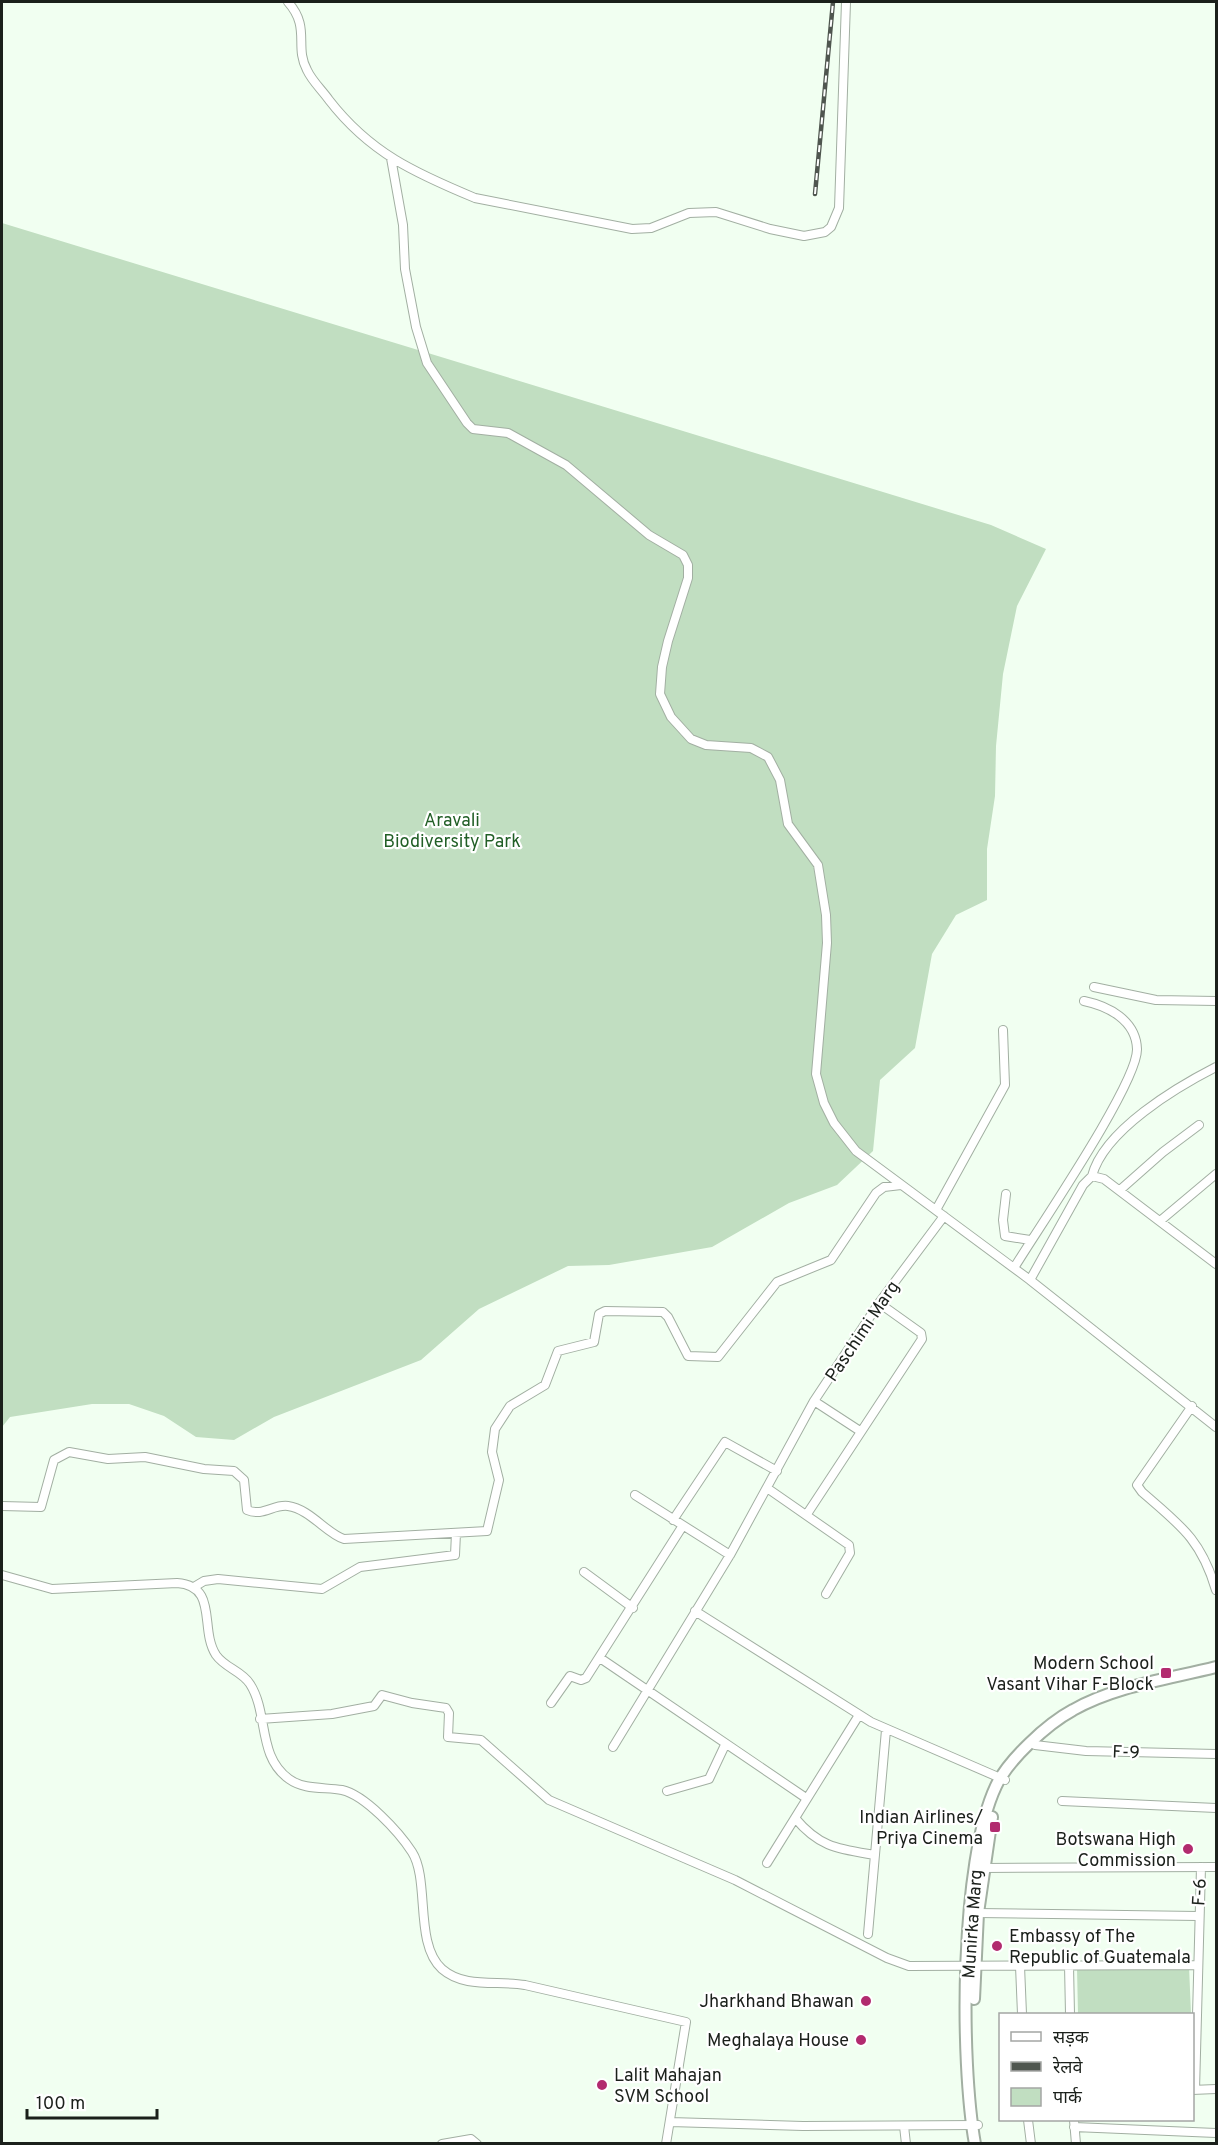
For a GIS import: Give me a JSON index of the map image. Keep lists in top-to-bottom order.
{
  "streets": {
    "street": [
      "Paschimi Marg",
      "F-9",
      "F-6",
      "Munirka Marg"
    ]
  },
  "crossings": [
    ["F-9", "Munirka Marg"]
  ],
  "parks": ["Aravali Biodiversity Park"],
  "places": {
    "transit": ["Modern School Vasant Vihar F-Block", "Indian Airlines/ Priya Cinema"],
    "other": [
      "Botswana High Commission",
      "Embassy of The Republic of Guatemala",
      "Jharkhand Bhawan",
      "Meghalaya House",
      "Lalit Mahajan SVM School"
    ]
  },
  "legend": ["सड़क", "रेलवे", "पार्क"],
  "scale_bar": "100 m"
}
